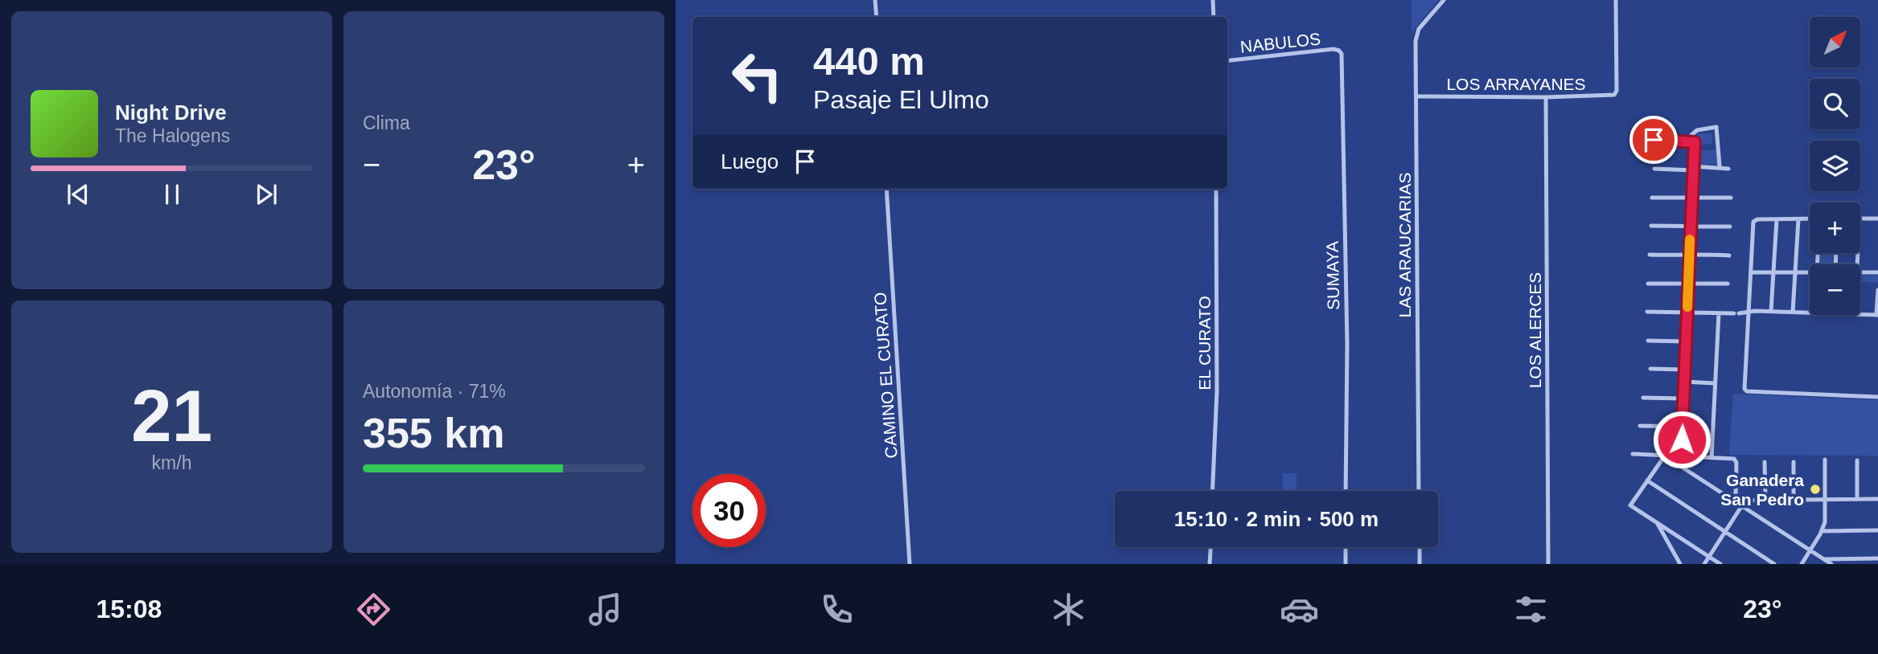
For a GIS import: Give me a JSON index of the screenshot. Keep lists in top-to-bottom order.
{
  "streets": {
    "street": [
      "NABULOS",
      "LOS ARRAYANES",
      "LAS ARAUCARIAS",
      "SUMAYA",
      "LOS ALERCES",
      "EL CURATO",
      "CAMINO EL CURATO"
    ]
  },
  "crossings": [
    ["NABULOS", "SUMAYA"],
    ["LOS ARRAYANES", "LAS ARAUCARIAS"],
    ["LOS ARRAYANES", "LOS ALERCES"]
  ],
  "places": ["Ganadera San Pedro"],
  "north": "top right",
  "page": {
    "tile": [
      "Clima",
      ["21", "km/h"],
      ["Autonomía · 71%", "355 km"]
    ],
    "map_buttons": ["+", "−"],
    "turn": ["440 m", "Pasaje El Ulmo"],
    "song": ["Night Drive", "The Halogens"],
    "then": "Luego",
    "heat": ["−", "23°", "+"],
    "limit": "30",
    "trip": "15:10 · 2 min · 500 m",
    "tabs": ["15:08", "23°"]
  }
}
